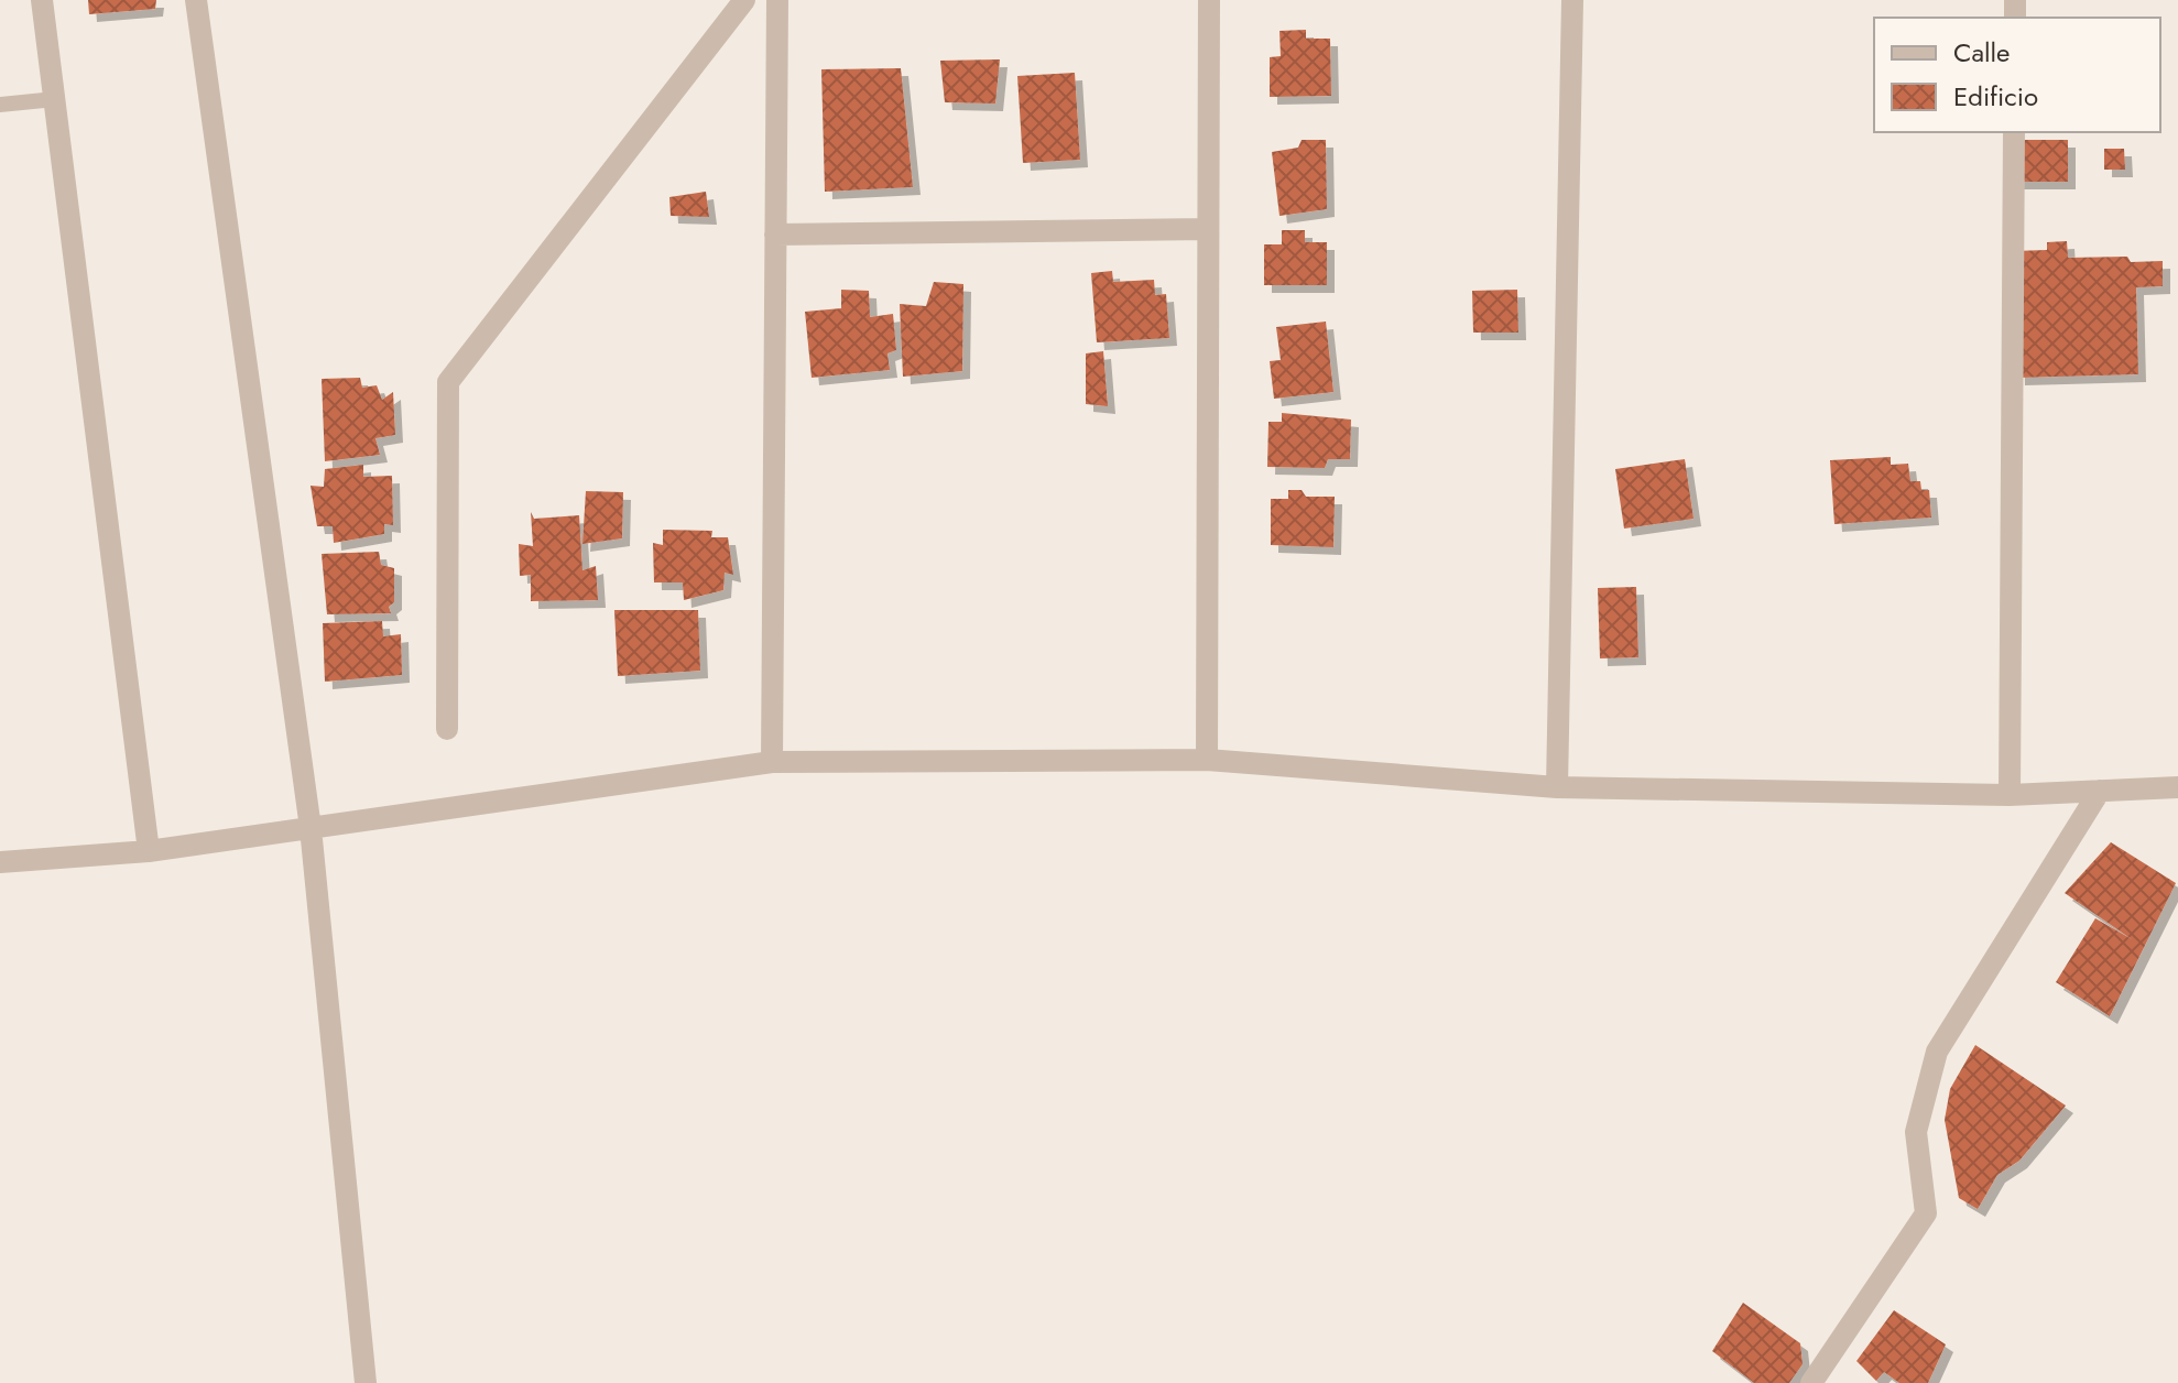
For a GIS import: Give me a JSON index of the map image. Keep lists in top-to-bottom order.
{
  "legend": ["Calle", "Edificio"]
}
